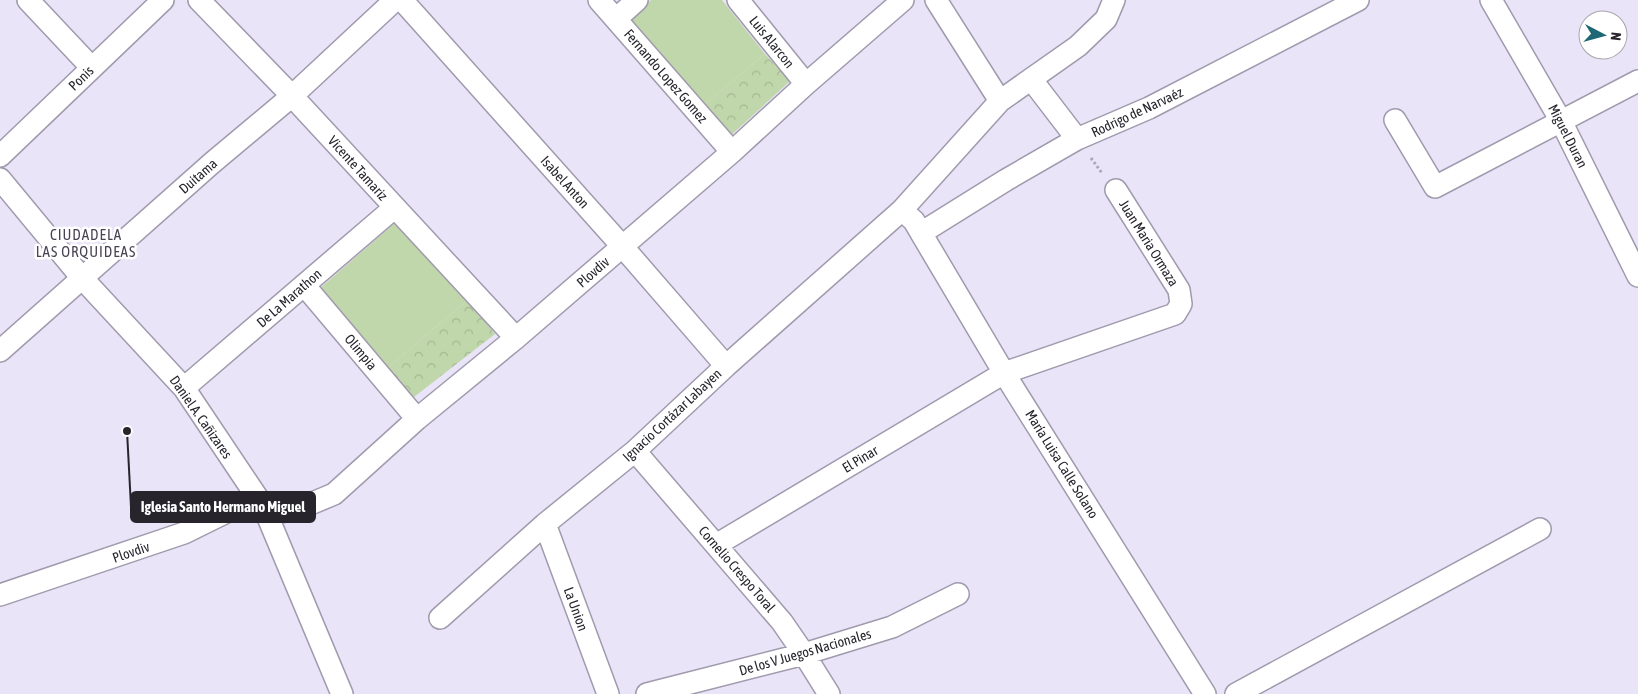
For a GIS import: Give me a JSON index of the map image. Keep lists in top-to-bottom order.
{
  "streets": {
    "street": [
      "Luis Alarcon",
      "Fernando Lopez Gomez",
      "Ponis",
      "Rodrigo de Narvaéz",
      "Miguel Duran",
      "Vicente Tamariz",
      "Duitama",
      "Isabel Anton",
      "Juan Maria Ormaza",
      "Plovdiv",
      "De La Marathon",
      "Olimpia",
      "Ignacio Cortázar Labayen",
      "Daniel A. Cañizares",
      "El Pinar",
      "María Luisa Calle Solano",
      "Cornelio Crespo Toral",
      "La Union",
      "De los V Juegos Nacionales"
    ]
  },
  "crossings": [
    ["Luis Alarcon", "Plovdiv"],
    ["Fernando Lopez Gomez", "Plovdiv"],
    ["Rodrigo de Narvaéz", "Juan Maria Ormaza"],
    ["Rodrigo de Narvaéz", "María Luisa Calle Solano"],
    ["Vicente Tamariz", "Duitama"],
    ["Vicente Tamariz", "Plovdiv"],
    ["Vicente Tamariz", "De La Marathon"],
    ["Duitama", "Daniel A. Cañizares"],
    ["Isabel Anton", "Plovdiv"],
    ["Isabel Anton", "Ignacio Cortázar Labayen"],
    ["Juan Maria Ormaza", "El Pinar"],
    ["Juan Maria Ormaza", "María Luisa Calle Solano"],
    ["Plovdiv", "Olimpia"],
    ["Plovdiv", "Daniel A. Cañizares"],
    ["De La Marathon", "Olimpia"],
    ["De La Marathon", "Daniel A. Cañizares"],
    ["Ignacio Cortázar Labayen", "Cornelio Crespo Toral"],
    ["Ignacio Cortázar Labayen", "La Union"],
    ["El Pinar", "María Luisa Calle Solano"],
    ["El Pinar", "Cornelio Crespo Toral"],
    ["Cornelio Crespo Toral", "De los V Juegos Nacionales"]
  ],
  "districts": ["CIUDADELA LAS ORQUIDEAS"],
  "places": ["Iglesia Santo Hermano Miguel"],
  "north": "right"
}
